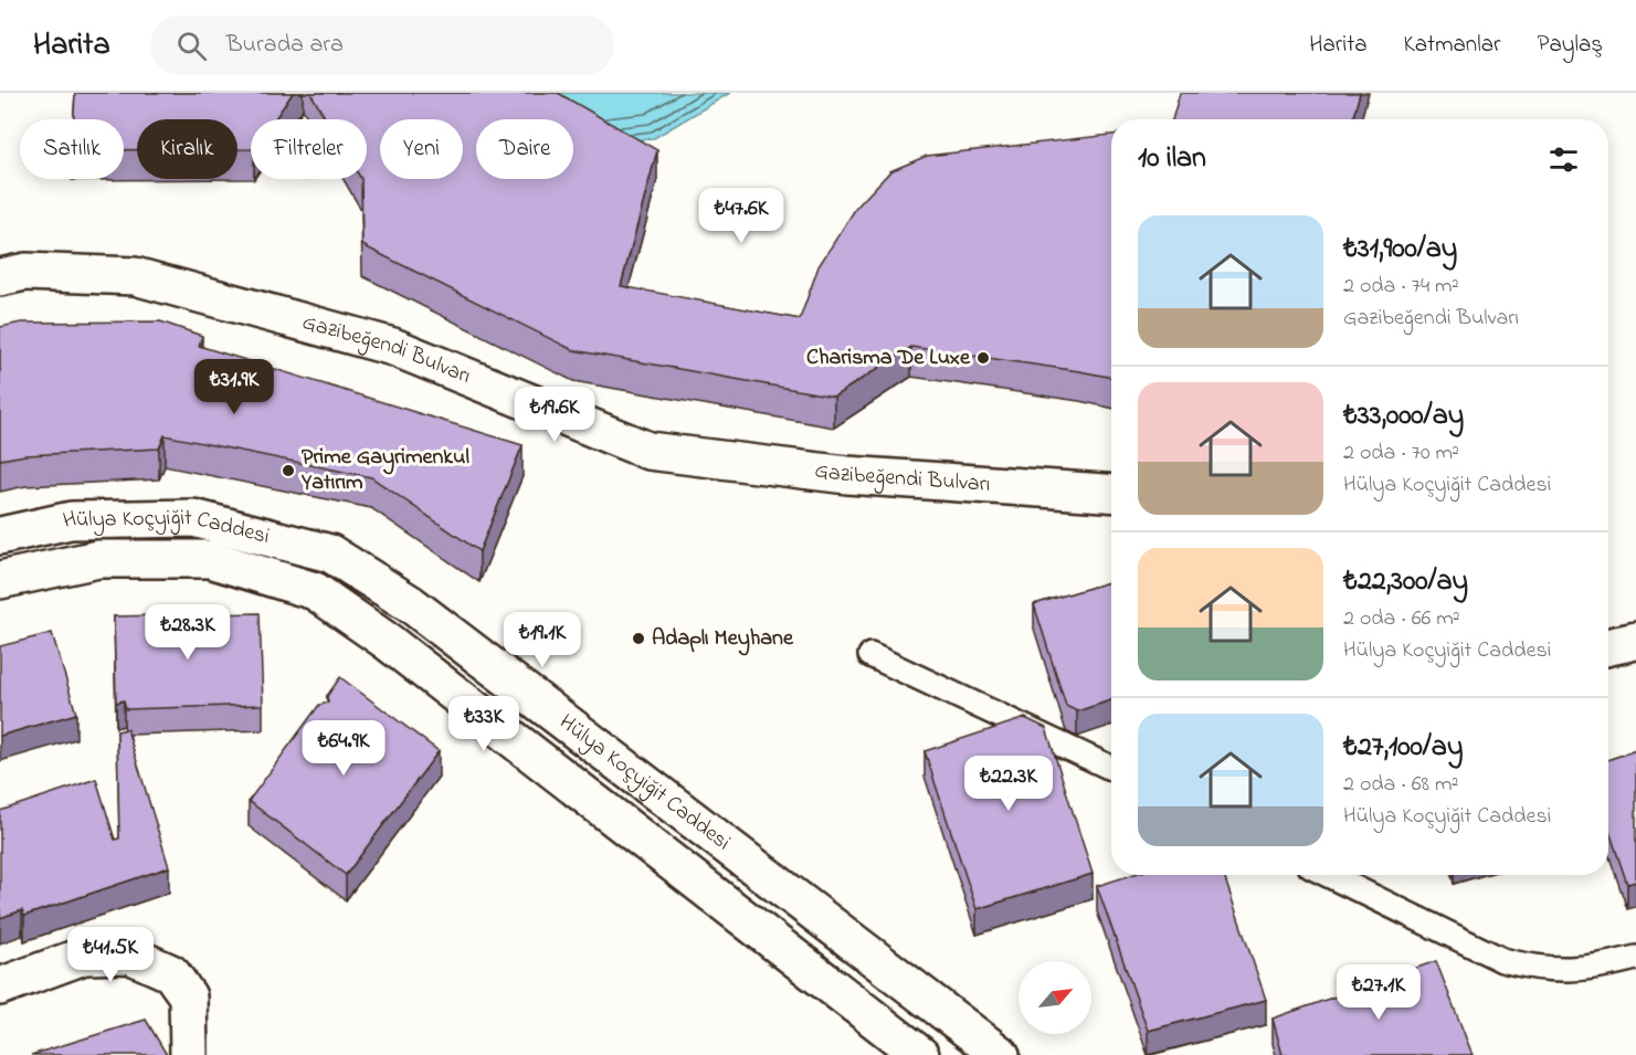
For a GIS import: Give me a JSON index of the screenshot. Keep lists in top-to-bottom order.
{
  "streets": {
    "main road": ["Gazibeğendi Bulvarı", "Hülya Koçyiğit Caddesi"]
  },
  "places": ["Charisma De Luxe", "Prime Gayrimenkul Yatırım", "Adaplı Meyhane"],
  "north": "top right",
  "page": {
    "header": "Harita",
    "search": "Burada ara",
    "nav": ["Harita", "Katmanlar", "Paylaş"],
    "chip": [
      "Satılık",
      "Kiralık",
      "Filtreler",
      "Yeni",
      "Daire"
    ],
    "heading": "10 ilan",
    "price": [
      "₺47.6K",
      "₺31.9K",
      "₺19.6K",
      "₺28.3K",
      "₺19.1K",
      "₺33K",
      "₺64.9K",
      "₺22.3K",
      "₺41.5K",
      "₺27.1K"
    ],
    "list": [
      {
        "name": "₺31,900/ay",
        "note": "2 oda · 74 m² · Gazibeğendi Bulvarı"
      },
      {
        "name": "₺33,000/ay",
        "note": "2 oda · 70 m² · Hülya Koçyiğit Caddesi"
      },
      {
        "name": "₺22,300/ay",
        "note": "2 oda · 66 m² · Hülya Koçyiğit Caddesi"
      },
      {
        "name": "₺27,100/ay",
        "note": "2 oda · 68 m² · Hülya Koçyiğit Caddesi"
      }
    ]
  }
}
